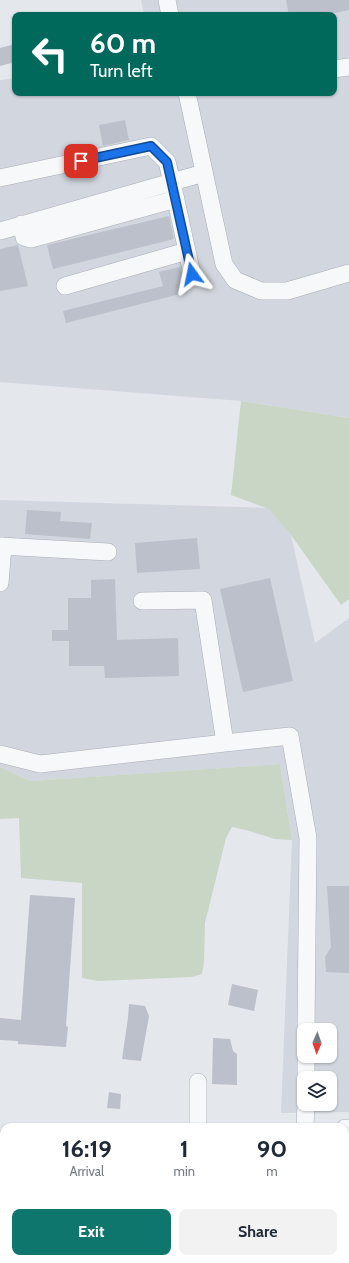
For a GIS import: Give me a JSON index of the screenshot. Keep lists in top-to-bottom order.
{
  "north": "bottom",
  "page": {
    "turn": ["60 m", "Turn left"],
    "eta": [
      "16:19",
      "Arrival",
      "1",
      "min",
      "90",
      "m"
    ],
    "buttons": ["Exit", "Share"]
  }
}
